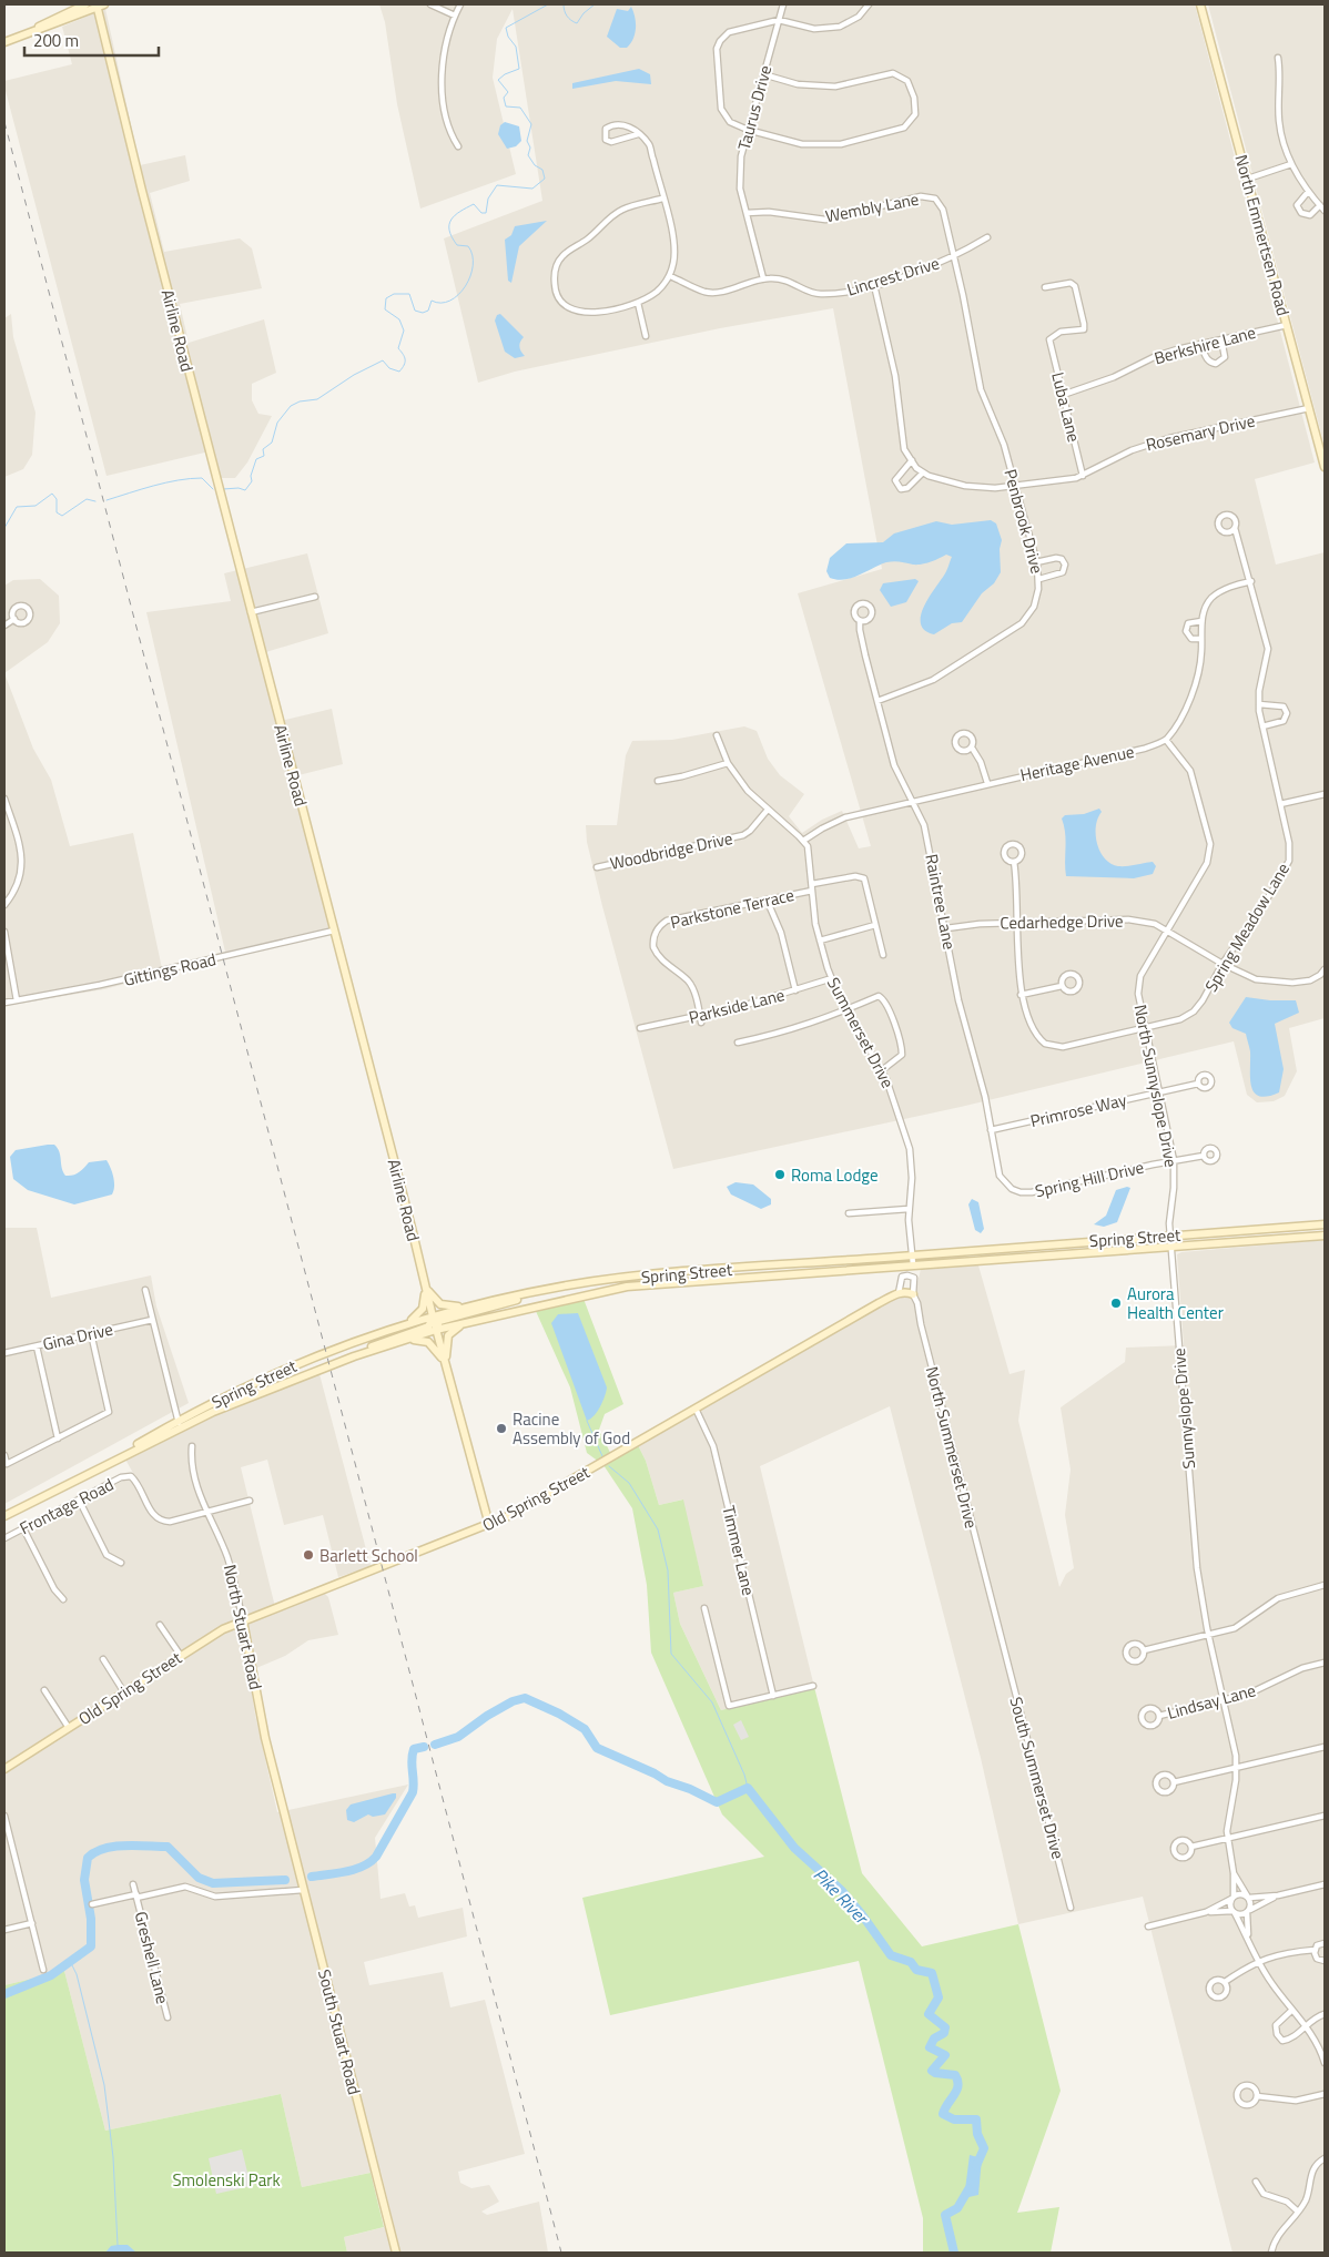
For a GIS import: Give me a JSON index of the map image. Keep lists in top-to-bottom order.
{
  "streets": {
    "street": [
      "Taurus Drive",
      "Wembly Lane",
      "North Emmertsen Road",
      "Lincrest Drive",
      "Airline Road",
      "Berkshire Lane",
      "Luba Lane",
      "Rosemary Drive",
      "Penbrook Drive",
      "Heritage Avenue",
      "Woodbridge Drive",
      "Raintree Lane",
      "Parkstone Terrace",
      "Cedarhedge Drive",
      "Spring Meadow Lane",
      "Gittings Road",
      "Parkside Lane",
      "Summerset Drive",
      "North Sunnyslope Drive",
      "Primrose Way",
      "Spring Hill Drive",
      "Spring Street",
      "Gina Drive",
      "Sunnyslope Drive",
      "North Summerset Drive",
      "Old Spring Street",
      "Frontage Road",
      "Timmer Lane",
      "North Stuart Road",
      "Lindsay Lane",
      "South Summerset Drive",
      "Greshell Lane",
      "South Stuart Road"
    ]
  },
  "crossings": [
    ["Taurus Drive", "Wembly Lane"],
    ["Taurus Drive", "Lincrest Drive"],
    ["Wembly Lane", "Lincrest Drive"],
    ["Wembly Lane", "Penbrook Drive"],
    ["North Emmertsen Road", "Berkshire Lane"],
    ["North Emmertsen Road", "Rosemary Drive"],
    ["Lincrest Drive", "Penbrook Drive"],
    ["Airline Road", "Gittings Road"],
    ["Airline Road", "Spring Street"],
    ["Airline Road", "Old Spring Street"],
    ["Berkshire Lane", "Luba Lane"],
    ["Luba Lane", "Rosemary Drive"],
    ["Rosemary Drive", "Penbrook Drive"],
    ["Penbrook Drive", "Raintree Lane"],
    ["Heritage Avenue", "Raintree Lane"],
    ["Heritage Avenue", "Summerset Drive"],
    ["Raintree Lane", "Cedarhedge Drive"],
    ["Raintree Lane", "Primrose Way"],
    ["Raintree Lane", "Spring Hill Drive"],
    ["Parkstone Terrace", "Parkside Lane"],
    ["Parkstone Terrace", "Summerset Drive"],
    ["Cedarhedge Drive", "Spring Meadow Lane"],
    ["Cedarhedge Drive", "North Sunnyslope Drive"],
    ["Spring Meadow Lane", "North Sunnyslope Drive"],
    ["Parkside Lane", "Summerset Drive"],
    ["Summerset Drive", "Spring Street"],
    ["North Sunnyslope Drive", "Primrose Way"],
    ["North Sunnyslope Drive", "Spring Hill Drive"],
    ["North Sunnyslope Drive", "Spring Street"],
    ["North Sunnyslope Drive", "Sunnyslope Drive"],
    ["Spring Street", "Sunnyslope Drive"],
    ["North Summerset Drive", "Old Spring Street"],
    ["North Summerset Drive", "South Summerset Drive"],
    ["Old Spring Street", "Timmer Lane"],
    ["Old Spring Street", "North Stuart Road"],
    ["Frontage Road", "North Stuart Road"],
    ["North Stuart Road", "South Stuart Road"]
  ],
  "water": ["Pike River"],
  "parks": ["Smolenski Park"],
  "places": [
    "Roma Lodge",
    "Aurora Health Center",
    "Racine Assembly of God",
    "Barlett School"
  ],
  "scale_bar": "200 m"
}
